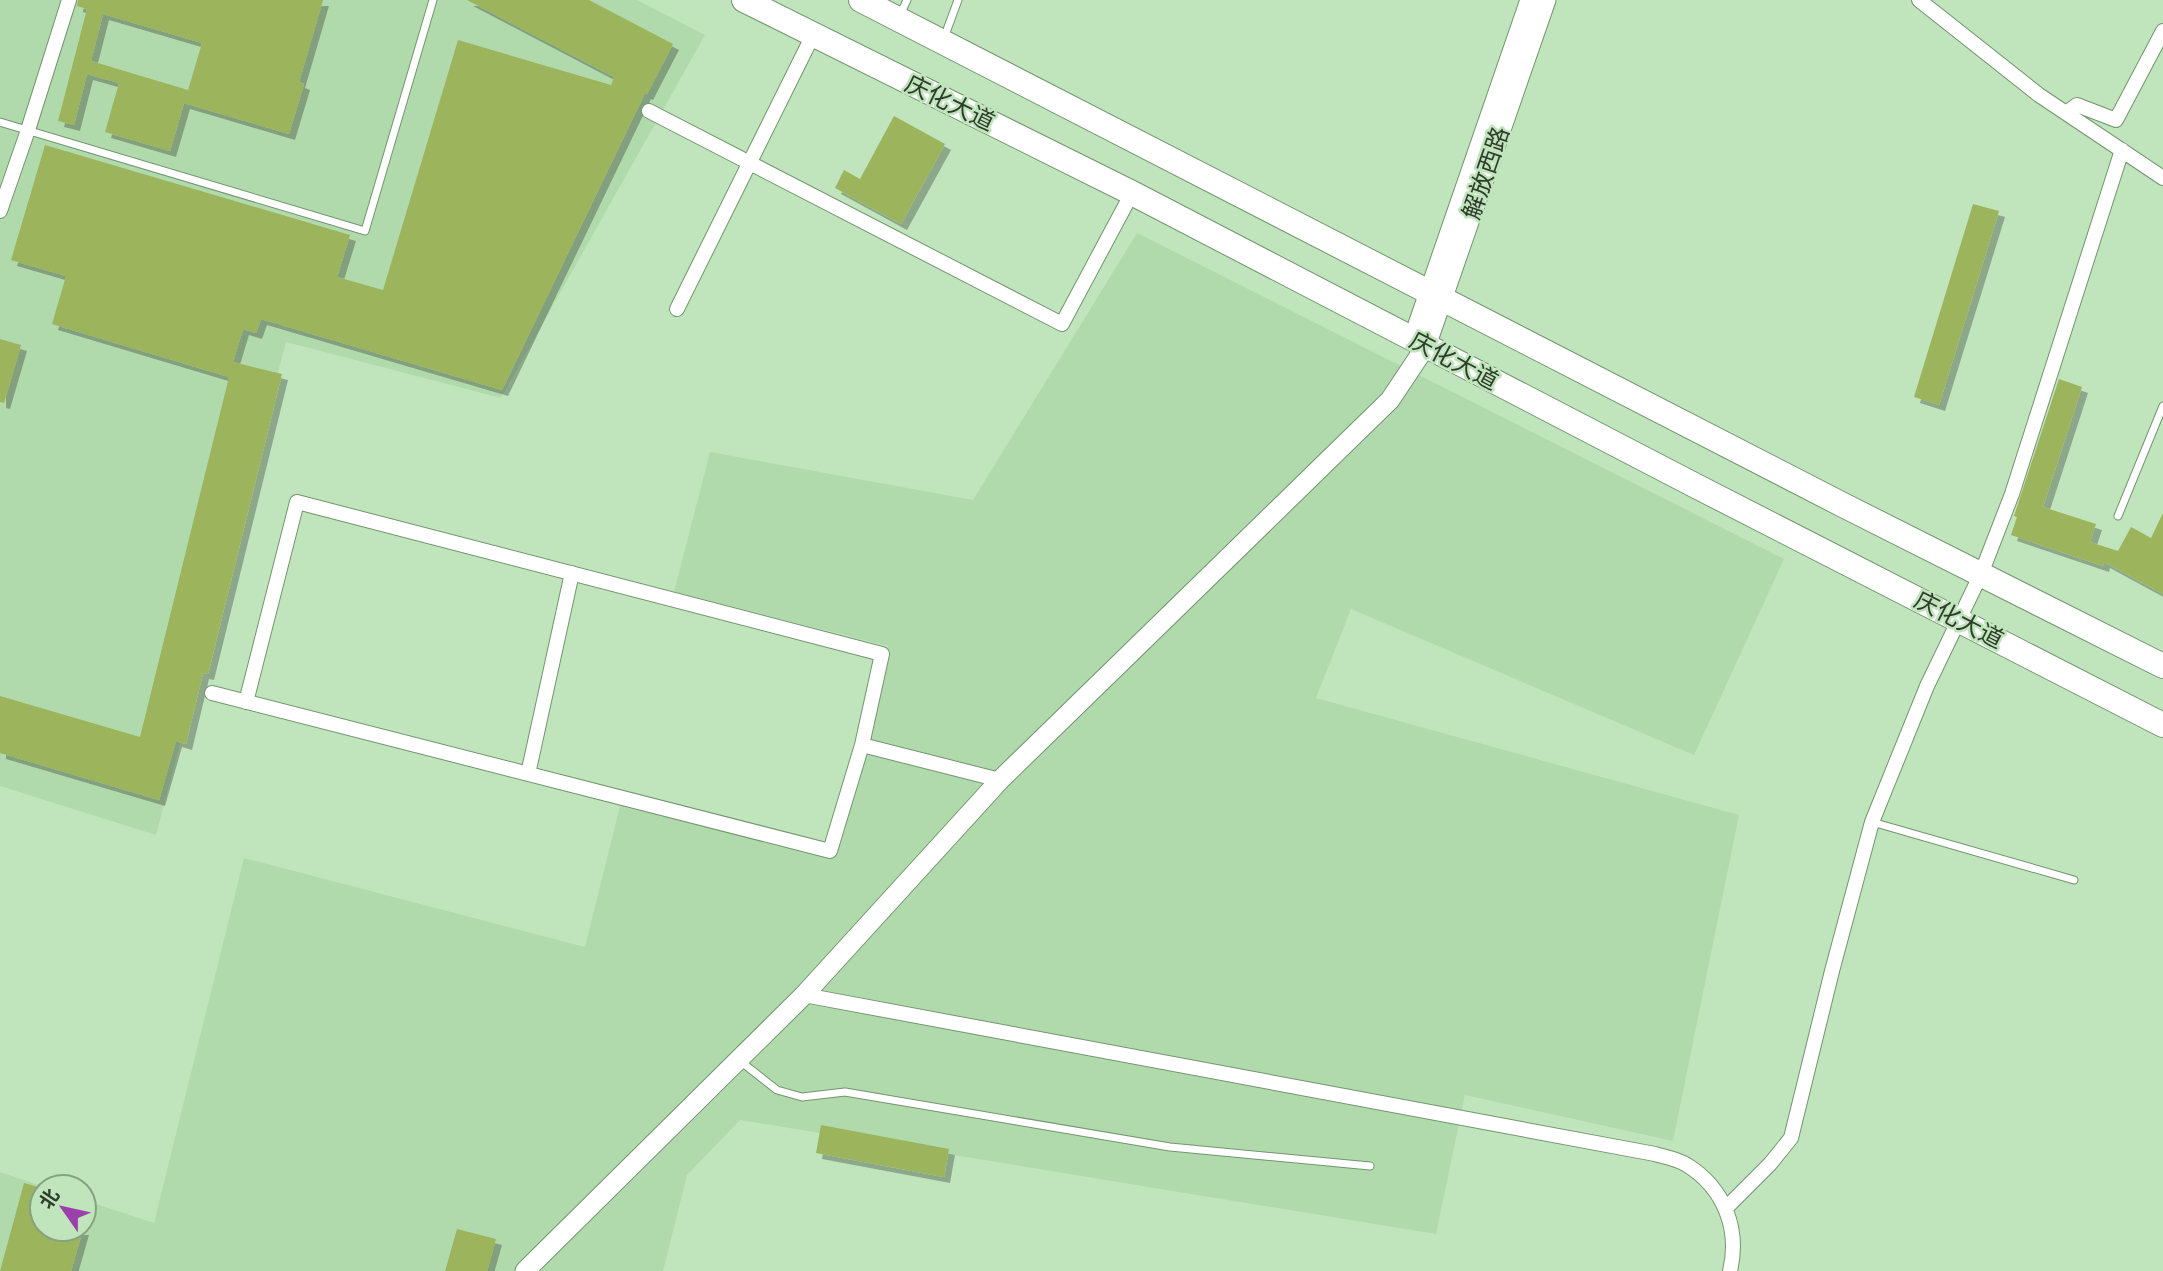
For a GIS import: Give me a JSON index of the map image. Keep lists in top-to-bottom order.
{
  "streets": {
    "highway": ["庆化大道"],
    "street": ["解放西路"]
  },
  "crossings": [
    ["庆化大道", "解放西路"]
  ],
  "north": "top left"
}
